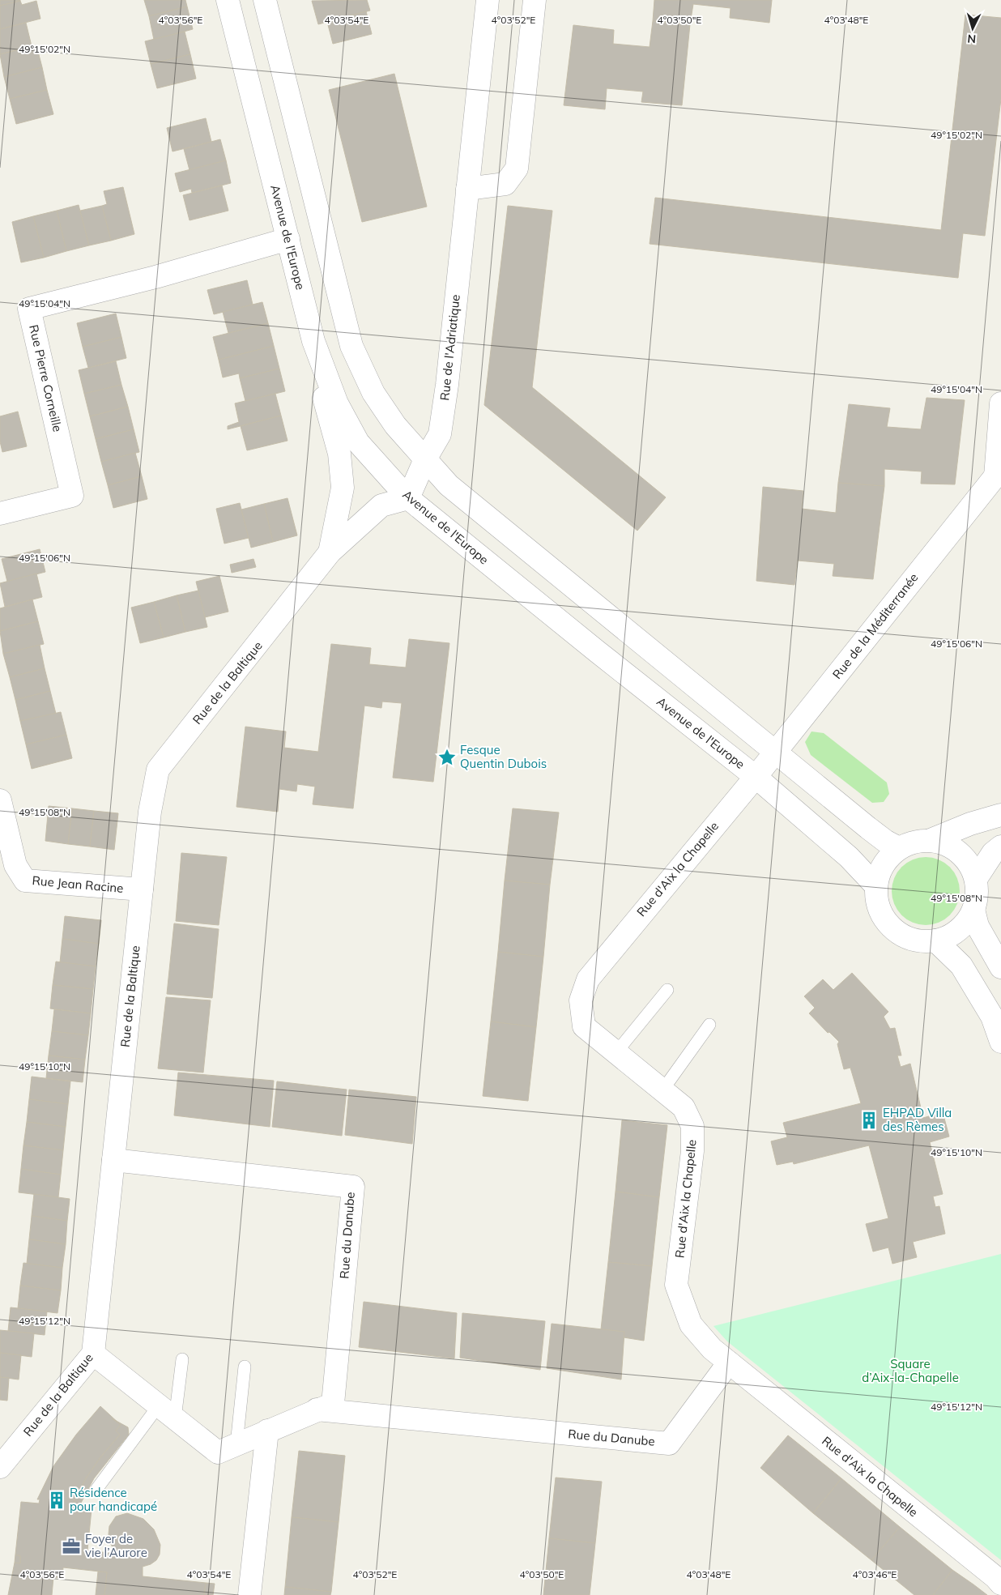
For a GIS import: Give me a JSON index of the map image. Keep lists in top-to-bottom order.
{
  "streets": {
    "street": [
      "Avenue de l'Europe",
      "Rue de l'Adriatique",
      "Rue Pierre Corneille",
      "Rue de la Méditerranée",
      "Rue de la Baltique",
      "Rue d'Aix la Chapelle",
      "Rue Jean Racine",
      "Rue du Danube"
    ]
  },
  "crossings": [
    ["Avenue de l'Europe", "Rue de l'Adriatique"],
    ["Avenue de l'Europe", "Rue Pierre Corneille"],
    ["Avenue de l'Europe", "Rue de la Méditerranée"],
    ["Avenue de l'Europe", "Rue de la Baltique"],
    ["Avenue de l'Europe", "Rue d'Aix la Chapelle"],
    ["Rue de l'Adriatique", "Rue de la Baltique"],
    ["Rue de la Méditerranée", "Rue d'Aix la Chapelle"],
    ["Rue de la Baltique", "Rue Jean Racine"],
    ["Rue de la Baltique", "Rue du Danube"],
    ["Rue d'Aix la Chapelle", "Rue du Danube"]
  ],
  "parks": ["Square d’Aix-la-Chapelle"],
  "places": {
    "place": ["Fesque Quentin Dubois"],
    "building": ["EHPAD Villa des Rèmes", "Résidence pour handicapé"],
    "office": ["Foyer de vie l’Aurore"]
  },
  "north": "bottom",
  "coordinates": [
    "4°03'56\"E",
    "4°03'54\"E",
    "4°03'52\"E",
    "4°03'50\"E",
    "4°03'48\"E",
    "49°15'02\"N",
    "49°15'04\"N",
    "49°15'06\"N",
    "49°15'08\"N",
    "49°15'10\"N",
    "49°15'12\"N",
    "4°03'46\"E"
  ]
}
